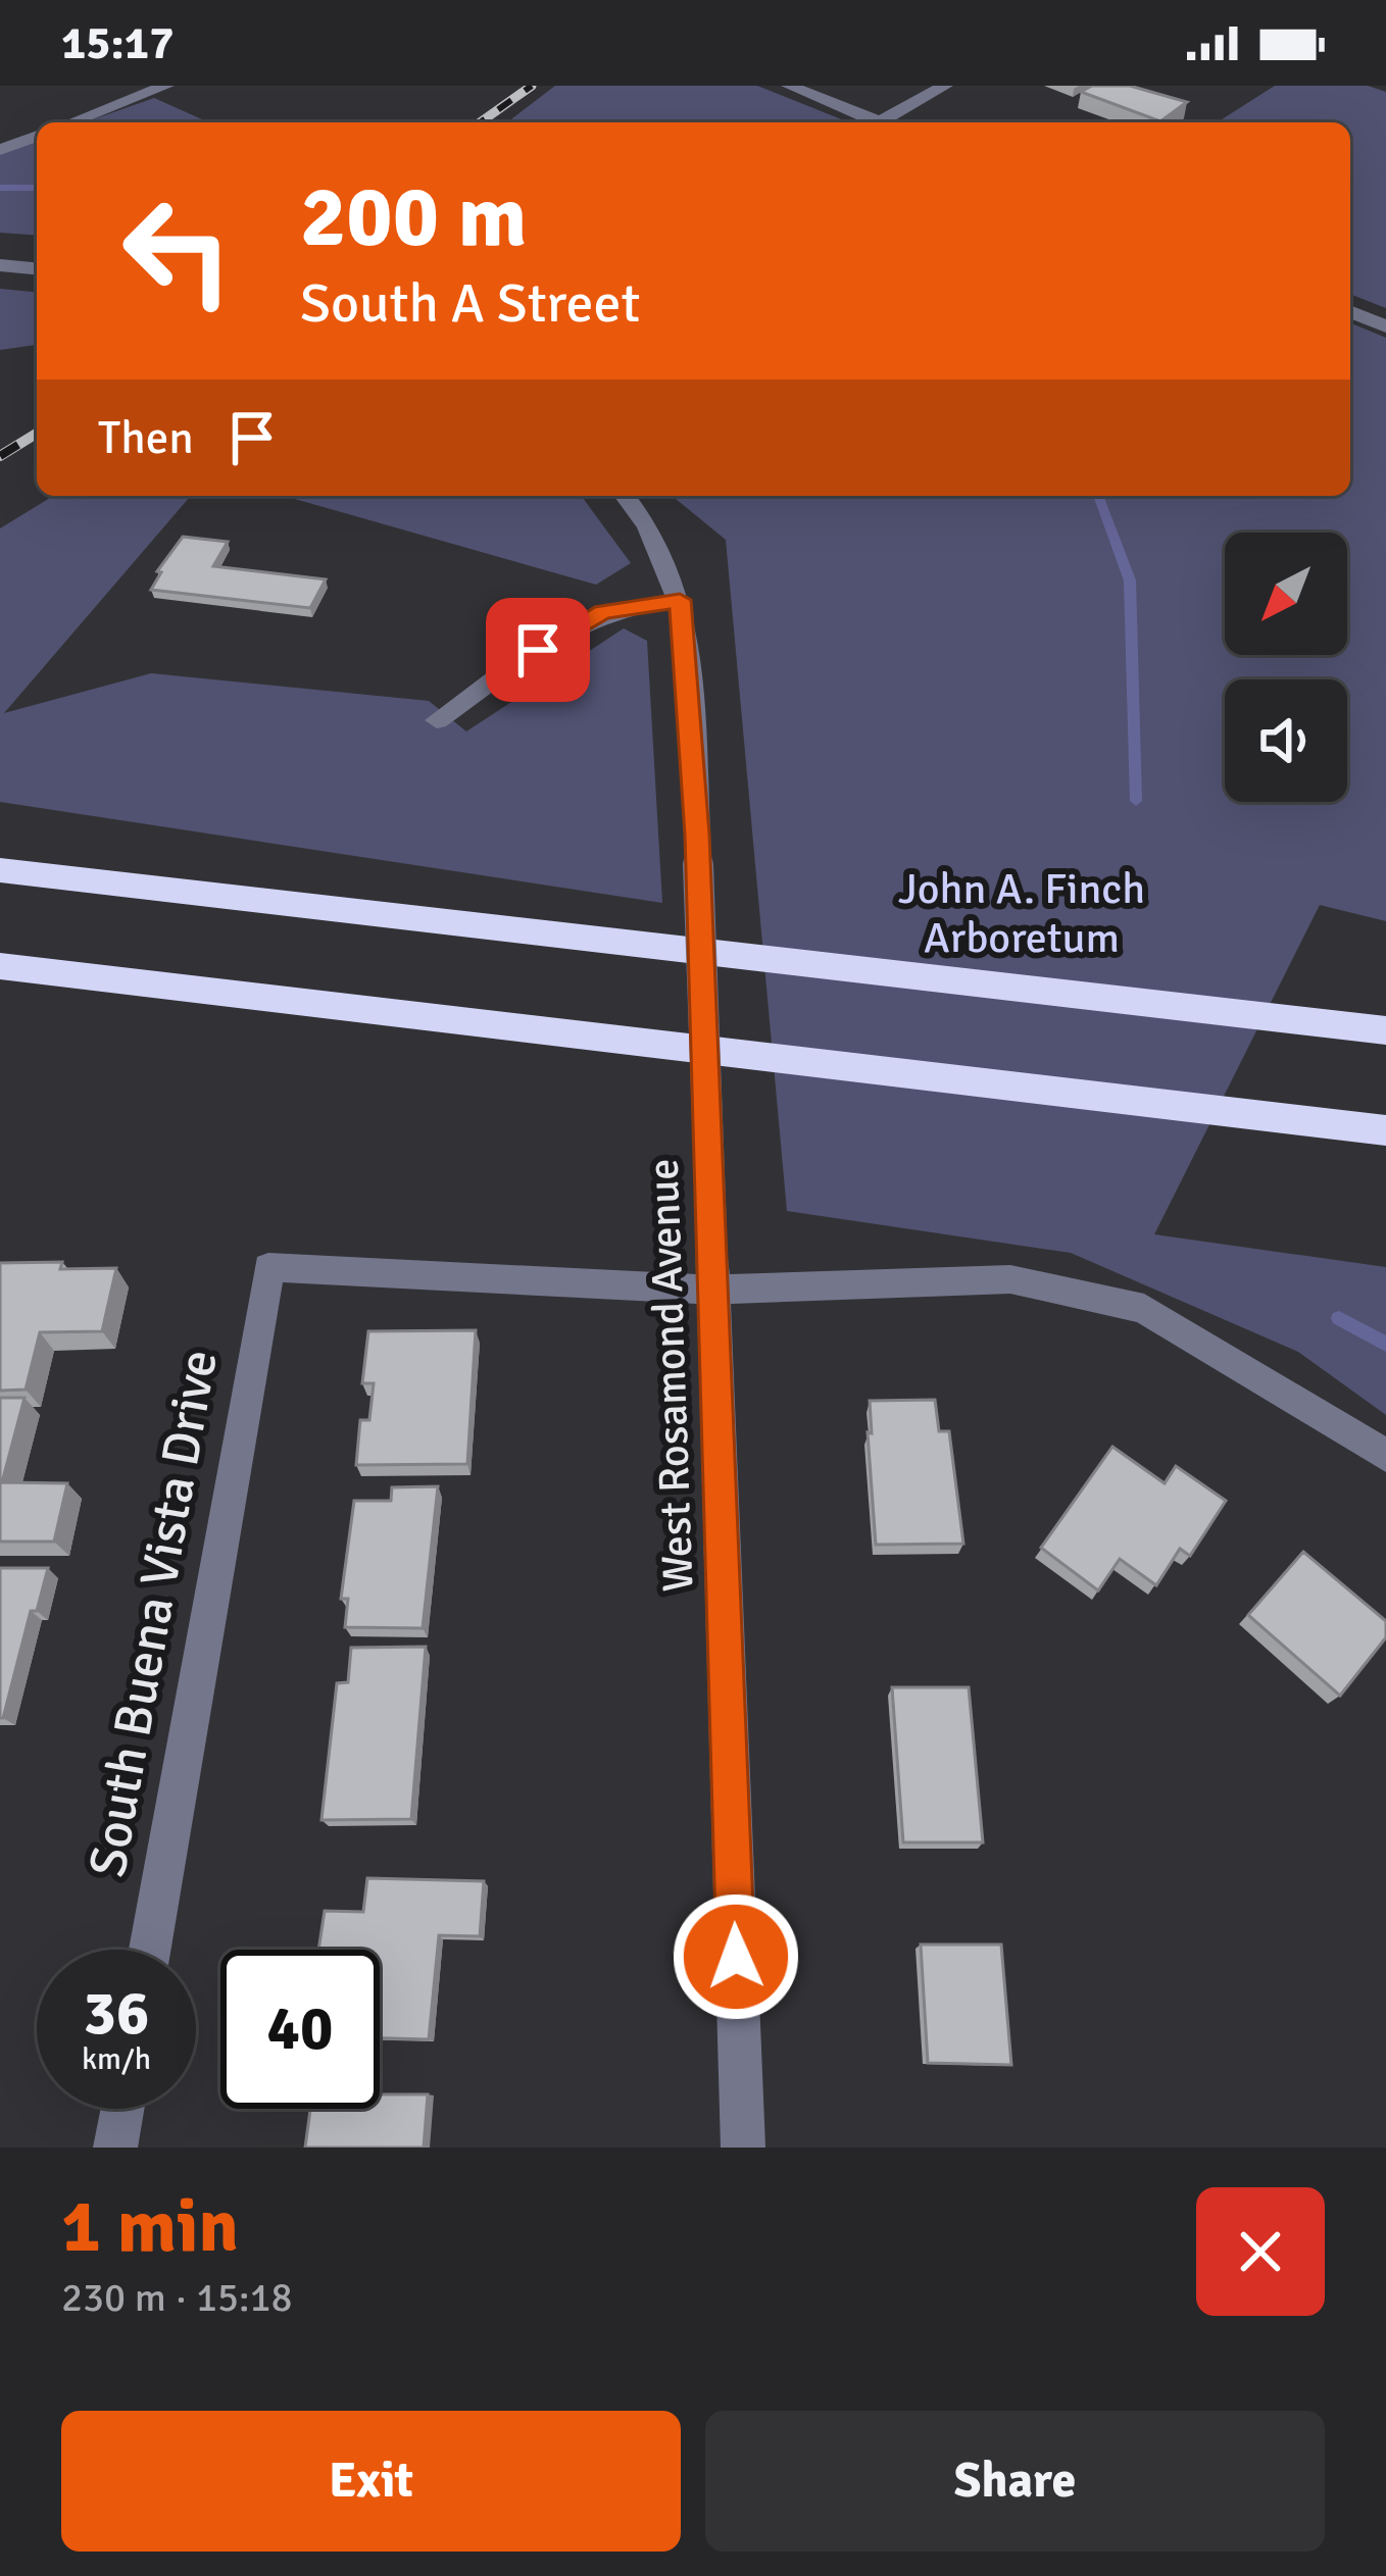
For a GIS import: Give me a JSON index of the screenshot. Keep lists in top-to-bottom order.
{
  "streets": {
    "street": ["West Rosamond Avenue", "South Buena Vista Drive"]
  },
  "crossings": [
    ["West Rosamond Avenue", "South Buena Vista Drive"]
  ],
  "parks": ["John A. Finch Arboretum"],
  "north": "bottom left",
  "page": {
    "status": "15:17",
    "turn": ["200 m", "South A Street"],
    "then": "Then",
    "speed": "36 km/h",
    "limit": "40",
    "heading": ["1 min", "230 m · 15:18"],
    "buttons": ["Exit", "Share"]
  }
}
